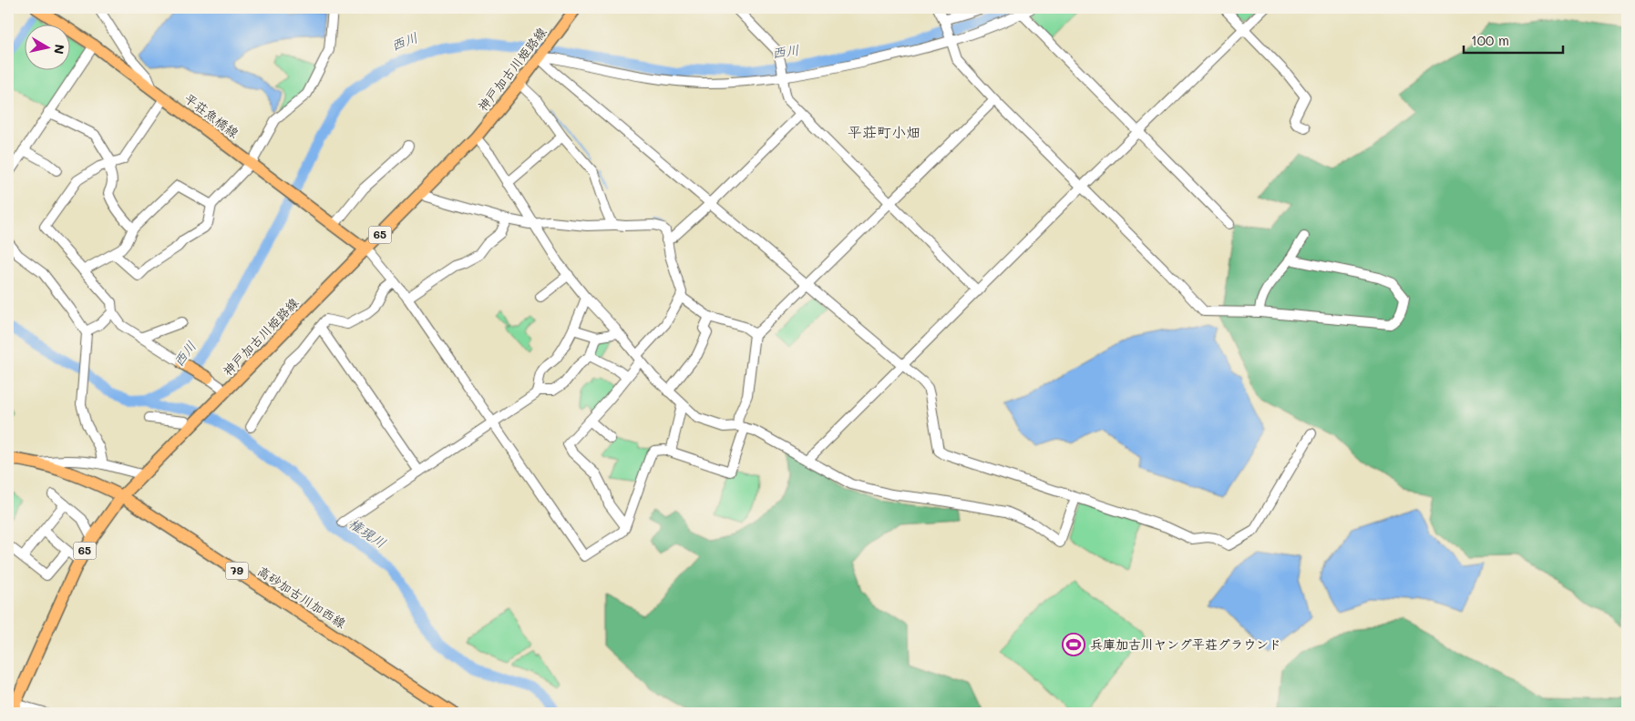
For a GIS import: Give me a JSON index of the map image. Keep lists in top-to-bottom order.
{
  "streets": {
    "main road": [
      "神戸加古川姫路線",
      "平荘魚橋線",
      "65",
      "79",
      "高砂加古川加西線"
    ]
  },
  "crossings": [
    ["神戸加古川姫路線", "平荘魚橋線"],
    ["神戸加古川姫路線", "高砂加古川加西線"]
  ],
  "districts": ["平荘町小畑"],
  "water": ["西川", "権現川"],
  "places": {
    "sports": ["兵庫加古川ヤング平荘グラウンド"]
  },
  "scale_bar": "100 m",
  "north": "right"
}
